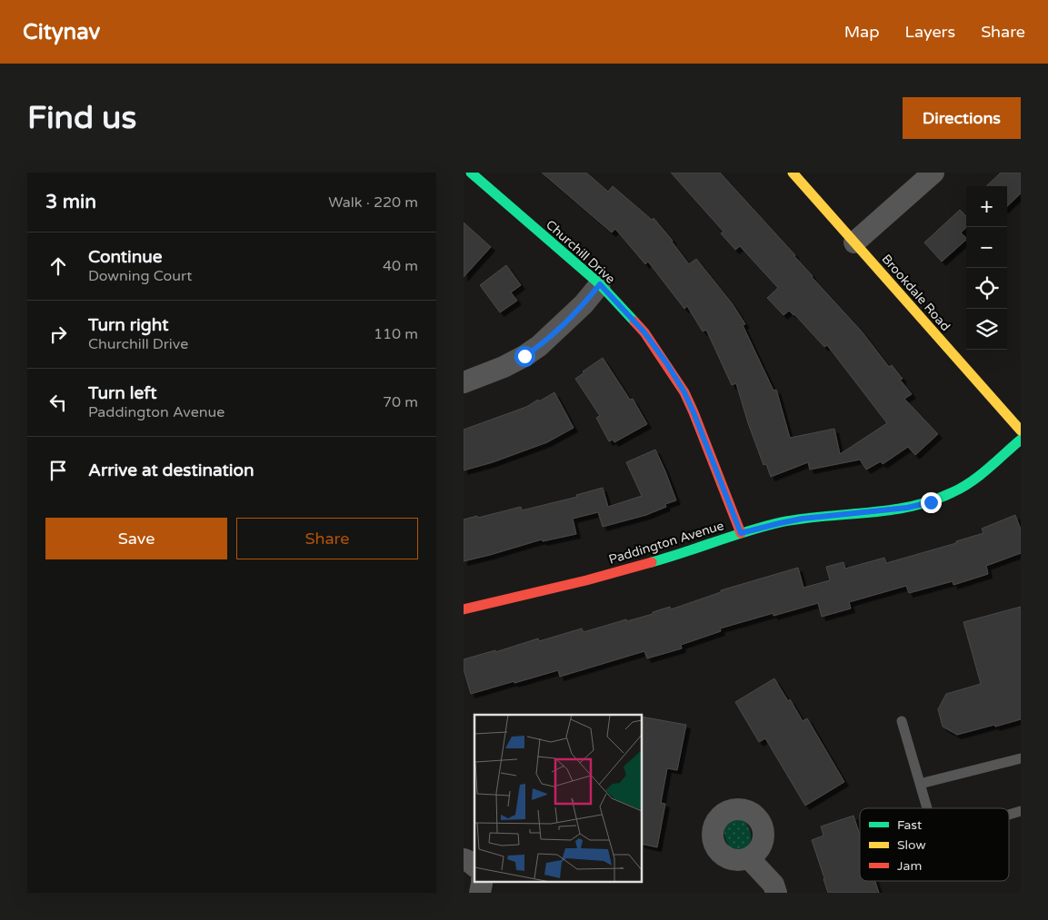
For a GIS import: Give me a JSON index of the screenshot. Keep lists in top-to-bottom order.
{
  "streets": {
    "street": ["Churchill Drive", "Brookdale Road", "Paddington Avenue"]
  },
  "crossings": [
    ["Churchill Drive", "Paddington Avenue"]
  ],
  "legend": ["Fast", "Slow", "Jam"],
  "page": {
    "header": "Citynav",
    "nav": ["Map", "Layers", "Share"],
    "buttons": [
      "Directions",
      ["Save", "Share"]
    ],
    "title": "Find us",
    "heading": ["3 min", "Walk · 220 m"],
    "map_buttons": ["+", "−"],
    "list": [
      ["Continue", "Downing Court", "40 m"],
      ["Turn right", "Churchill Drive", "110 m"],
      ["Turn left", "Paddington Avenue", "70 m"],
      "Arrive at destination"
    ]
  }
}
